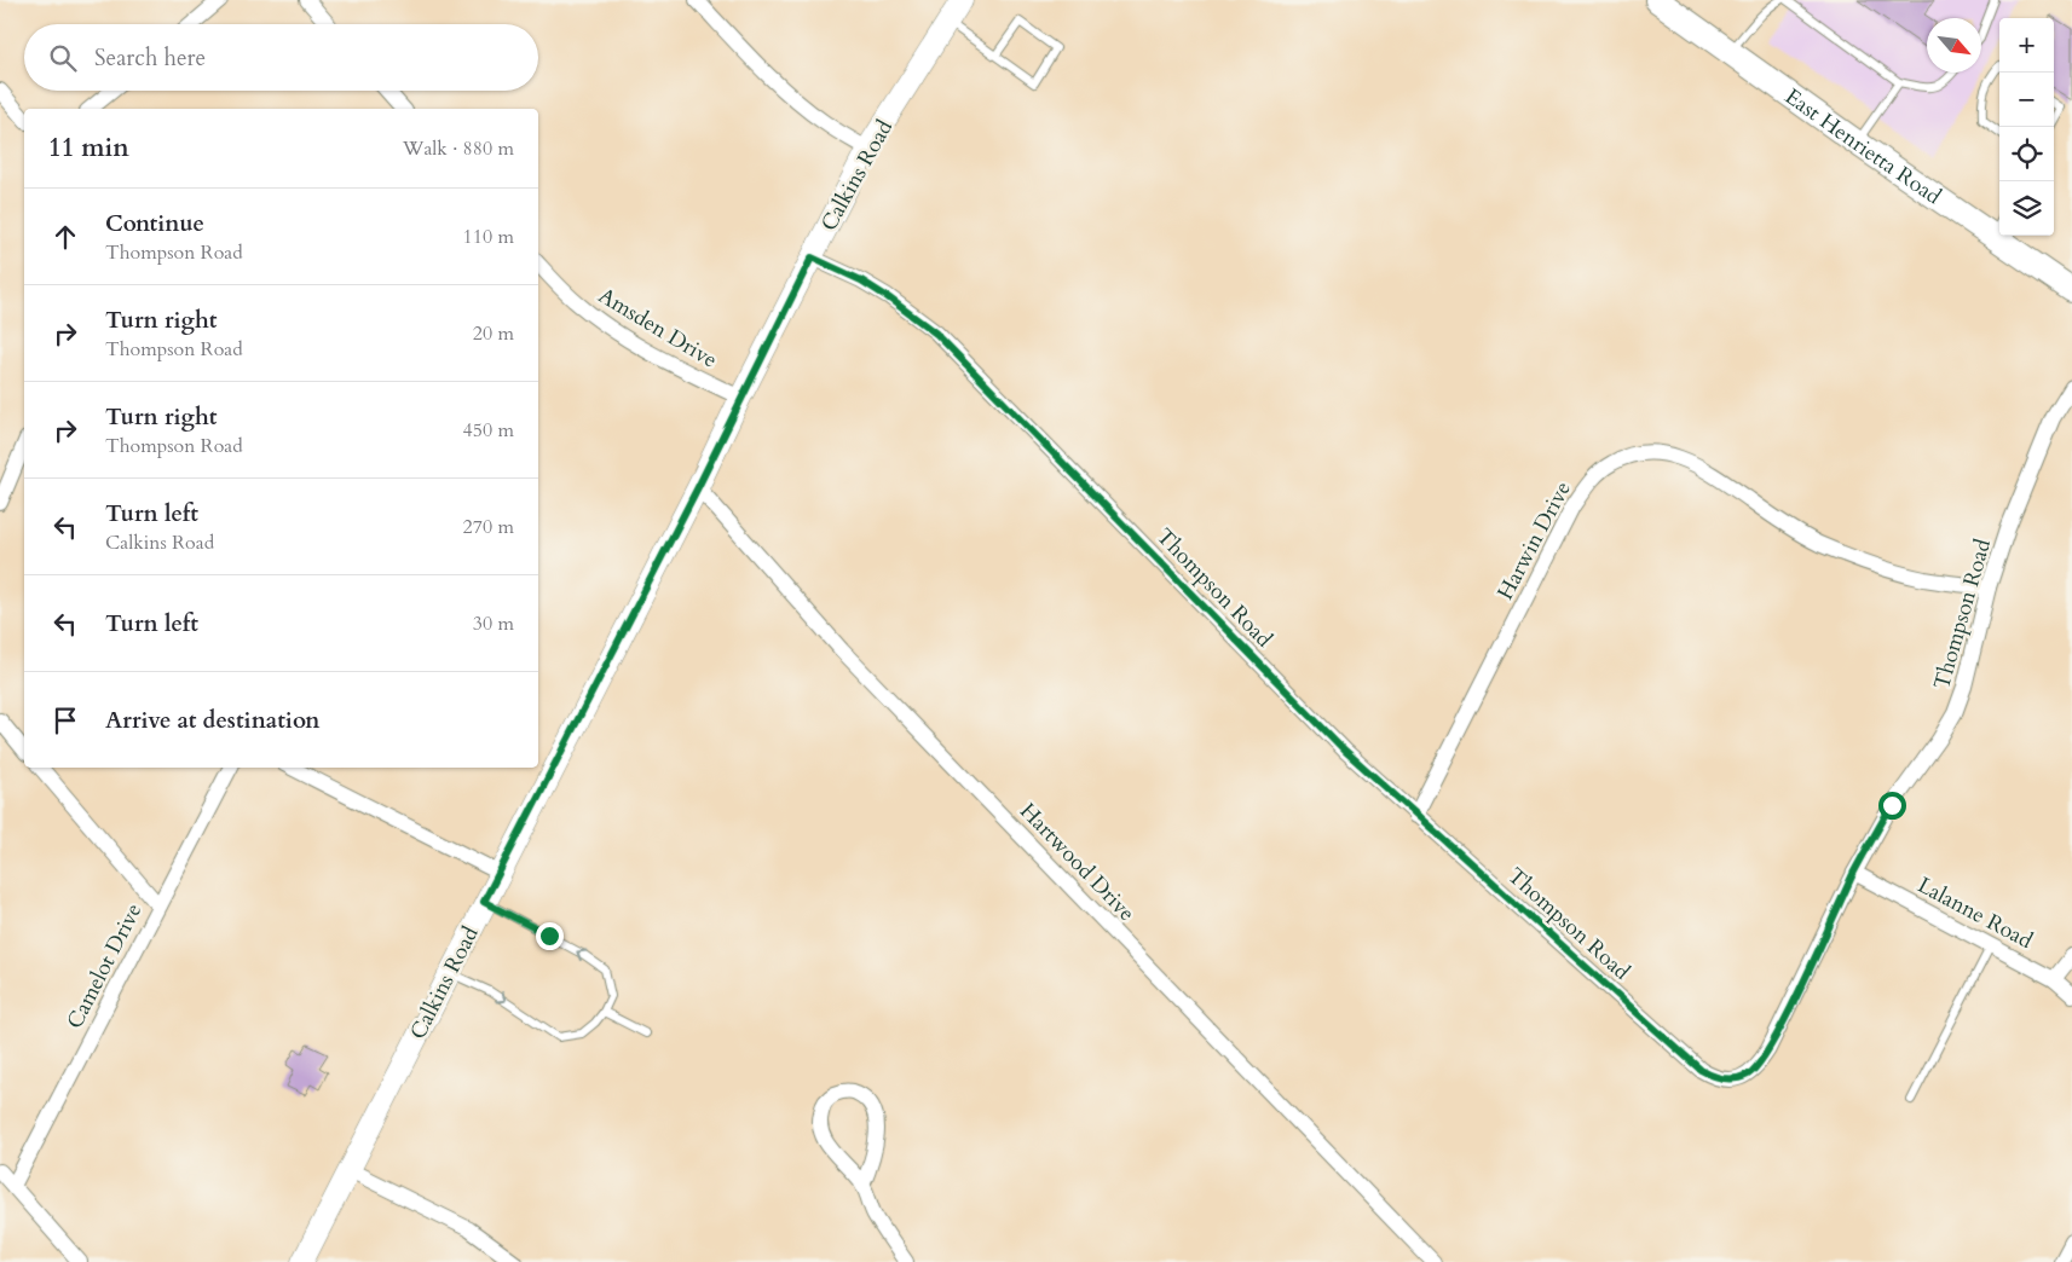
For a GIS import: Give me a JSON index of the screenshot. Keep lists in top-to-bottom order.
{
  "streets": {
    "main road": ["East Henrietta Road", "Calkins Road"],
    "street": [
      "Amsden Drive",
      "Harwin Drive",
      "Thompson Road",
      "Hartwood Drive",
      "Lalanne Road",
      "Camelot Drive"
    ]
  },
  "crossings": [
    ["Calkins Road", "Amsden Drive"],
    ["Calkins Road", "Thompson Road"],
    ["Calkins Road", "Hartwood Drive"],
    ["Harwin Drive", "Thompson Road"],
    ["Thompson Road", "Lalanne Road"]
  ],
  "north": "bottom right",
  "page": {
    "map_buttons": ["+", "−"],
    "search": "Search here",
    "heading": ["11 min", "Walk · 880 m"],
    "list": [
      ["Continue", "Thompson Road", "110 m"],
      ["Turn right", "Thompson Road", "20 m"],
      ["Turn right", "Thompson Road", "450 m"],
      ["Turn left", "Calkins Road", "270 m"],
      ["Turn left", "30 m"],
      "Arrive at destination"
    ]
  }
}
